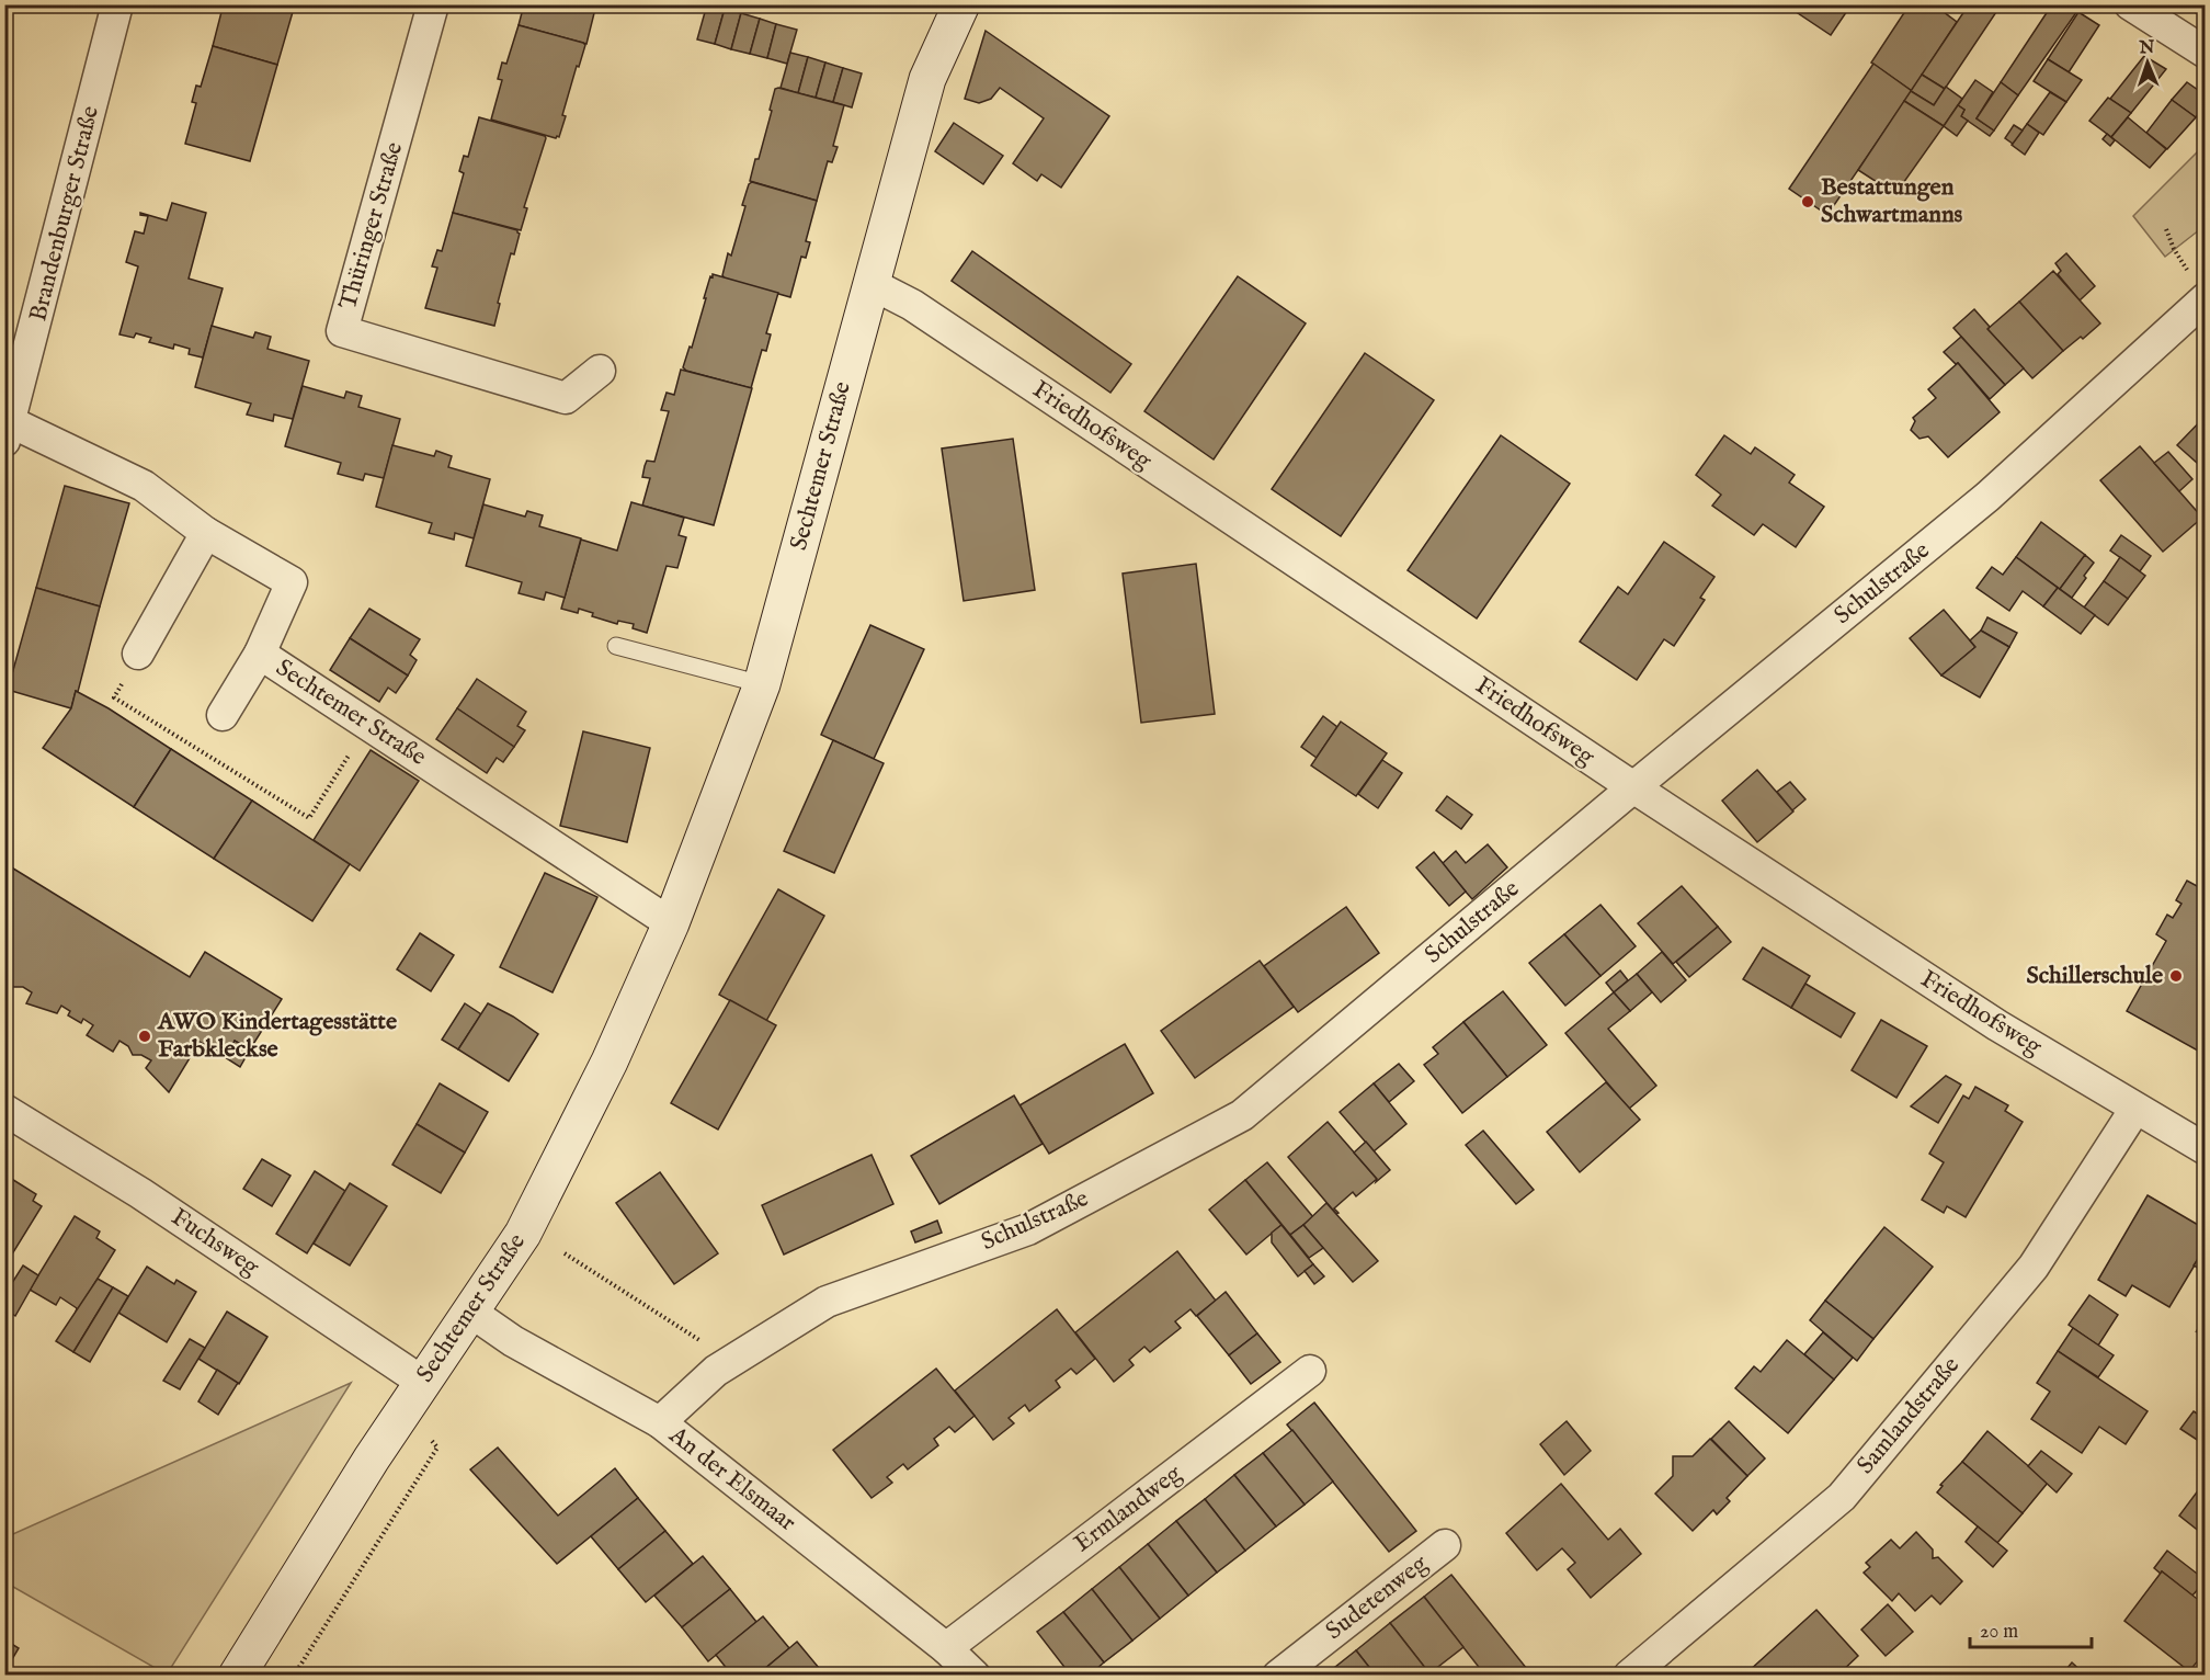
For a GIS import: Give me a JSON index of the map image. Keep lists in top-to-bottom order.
{
  "streets": {
    "street": [
      "Brandenburger Straße",
      "Thüringer Straße",
      "Friedhofsweg",
      "Sechtemer Straße",
      "Schulstraße",
      "Fuchsweg",
      "Samlandstraße",
      "An der Elsmaar",
      "Ermlandweg",
      "Sudetenweg"
    ]
  },
  "crossings": [
    ["Brandenburger Straße", "Sechtemer Straße"],
    ["Friedhofsweg", "Sechtemer Straße"],
    ["Friedhofsweg", "Schulstraße"],
    ["Friedhofsweg", "Samlandstraße"],
    ["Sechtemer Straße", "Fuchsweg"],
    ["Sechtemer Straße", "An der Elsmaar"],
    ["Schulstraße", "An der Elsmaar"],
    ["An der Elsmaar", "Ermlandweg"]
  ],
  "places": ["Bestattungen Schwartmanns", "Schillerschule", "AWO Kindertagesstätte Farbkleckse"],
  "scale_bar": "20 m",
  "north": "top"
}
